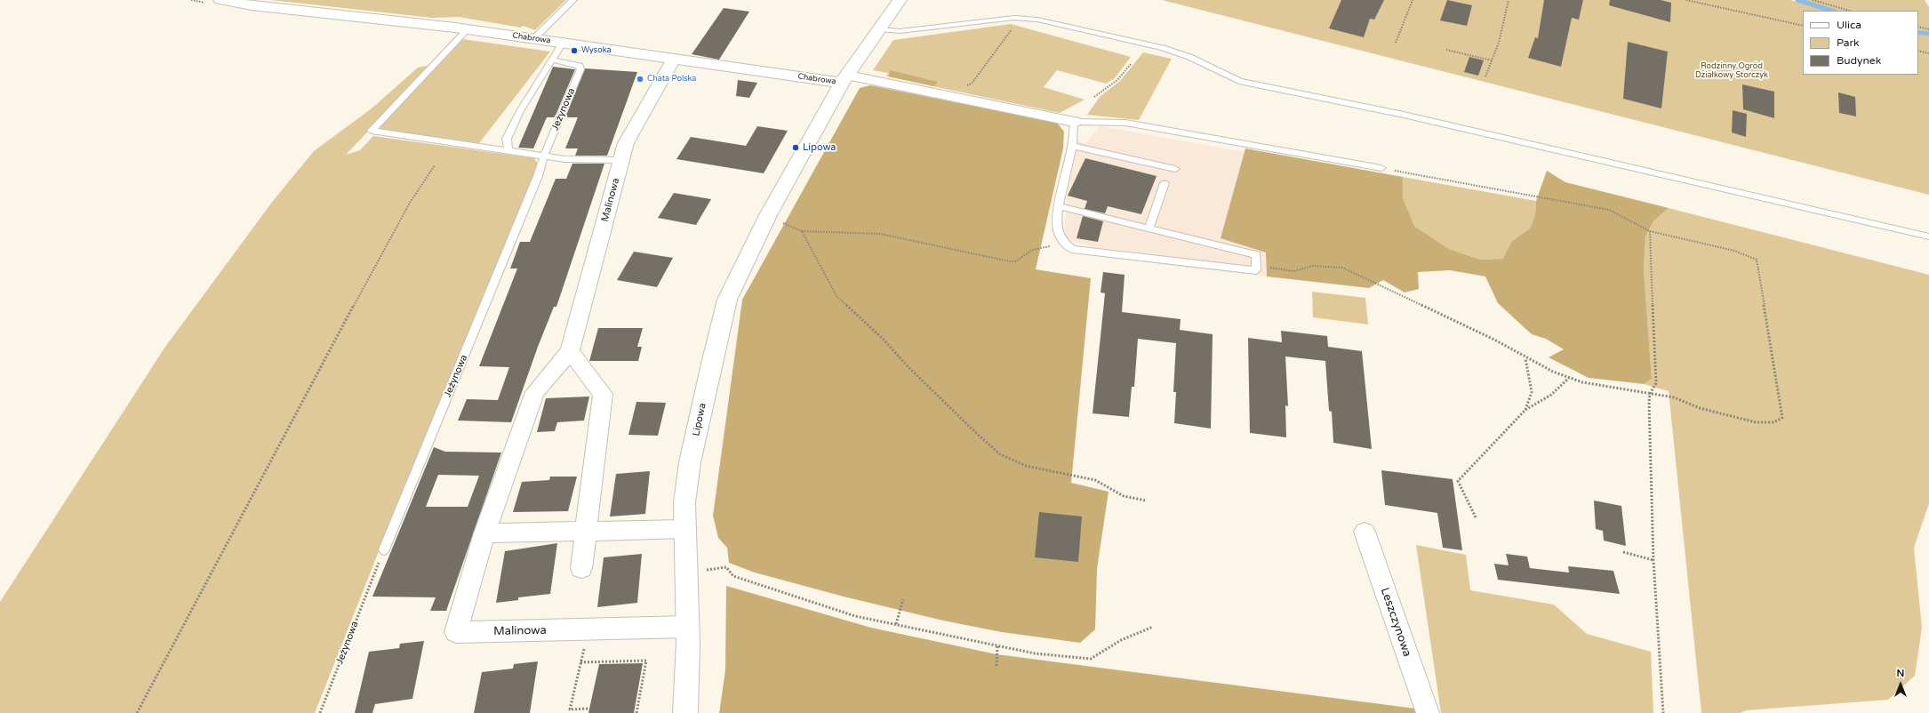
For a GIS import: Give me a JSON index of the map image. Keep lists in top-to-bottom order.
{
  "streets": {
    "street": [
      "Chabrowa",
      "Malinowa",
      "Lipowa",
      "Leszczynowa"
    ],
    "lane": ["Jeżynowa"]
  },
  "crossings": [
    ["Chabrowa", "Malinowa"],
    ["Chabrowa", "Lipowa"],
    ["Malinowa", "Lipowa"]
  ],
  "parks": ["Rodzinny Ogród Działkowy Storczyk"],
  "places": ["Wysoka", "Chata Polska", "Lipowa"],
  "legend": ["Ulica", "Park", "Budynek"],
  "north": "top"
}
